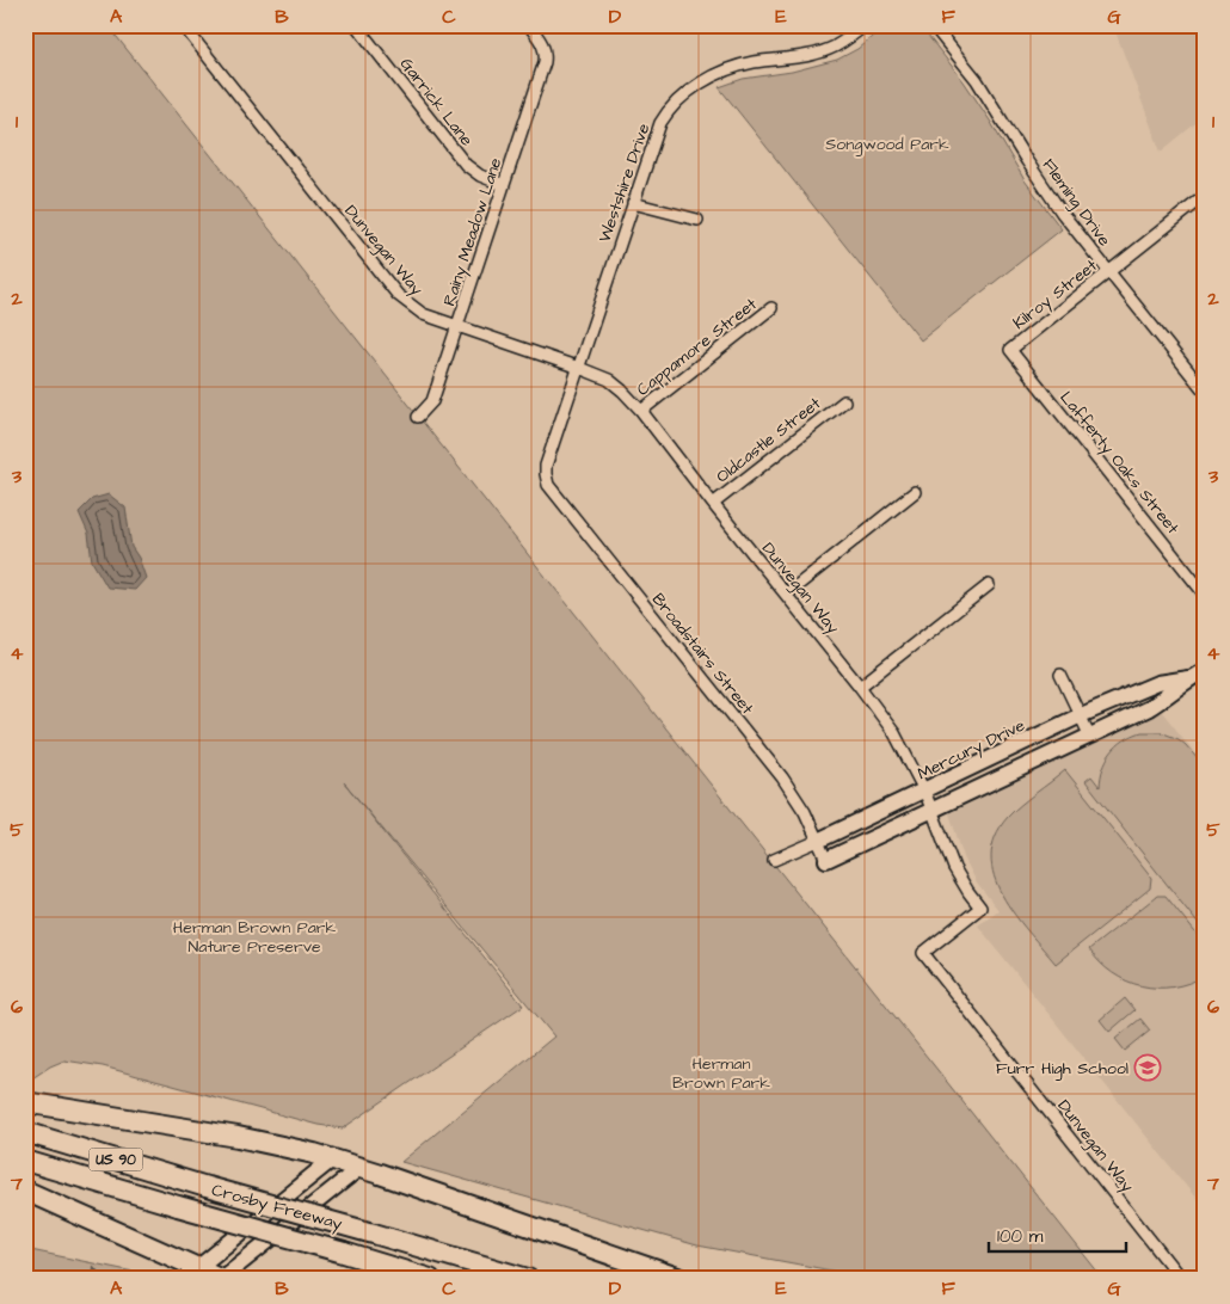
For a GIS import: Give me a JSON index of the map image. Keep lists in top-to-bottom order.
{
  "streets": {
    "highway": ["US 90", "Crosby Freeway"],
    "street": [
      "Garrick Lane",
      "Westshire Drive",
      "Fleming Drive",
      "Rainy Meadow Lane",
      "Dunvegan Way",
      "Kilroy Street",
      "Cappamore Street",
      "Oldcastle Street",
      "Lafferty Oaks Street",
      "Broadstairs Street",
      "Mercury Drive"
    ]
  },
  "crossings": [
    ["Garrick Lane", "Rainy Meadow Lane"],
    ["Westshire Drive", "Dunvegan Way"],
    ["Westshire Drive", "Broadstairs Street"],
    ["Fleming Drive", "Kilroy Street"],
    ["Rainy Meadow Lane", "Dunvegan Way"],
    ["Dunvegan Way", "Cappamore Street"],
    ["Dunvegan Way", "Oldcastle Street"],
    ["Dunvegan Way", "Mercury Drive"],
    ["Kilroy Street", "Lafferty Oaks Street"],
    ["Broadstairs Street", "Mercury Drive"]
  ],
  "parks": ["Songwood Park", "Herman Brown Park Nature Preserve", "Herman Brown Park"],
  "places": {
    "school or university": ["Furr High School"]
  },
  "scale_bar": "100 m",
  "grid": {
    "columns": [
      "A",
      "B",
      "C",
      "D",
      "E",
      "F",
      "G"
    ],
    "rows": [
      "1",
      "2",
      "3",
      "4",
      "5",
      "6",
      "7"
    ]
  }
}
